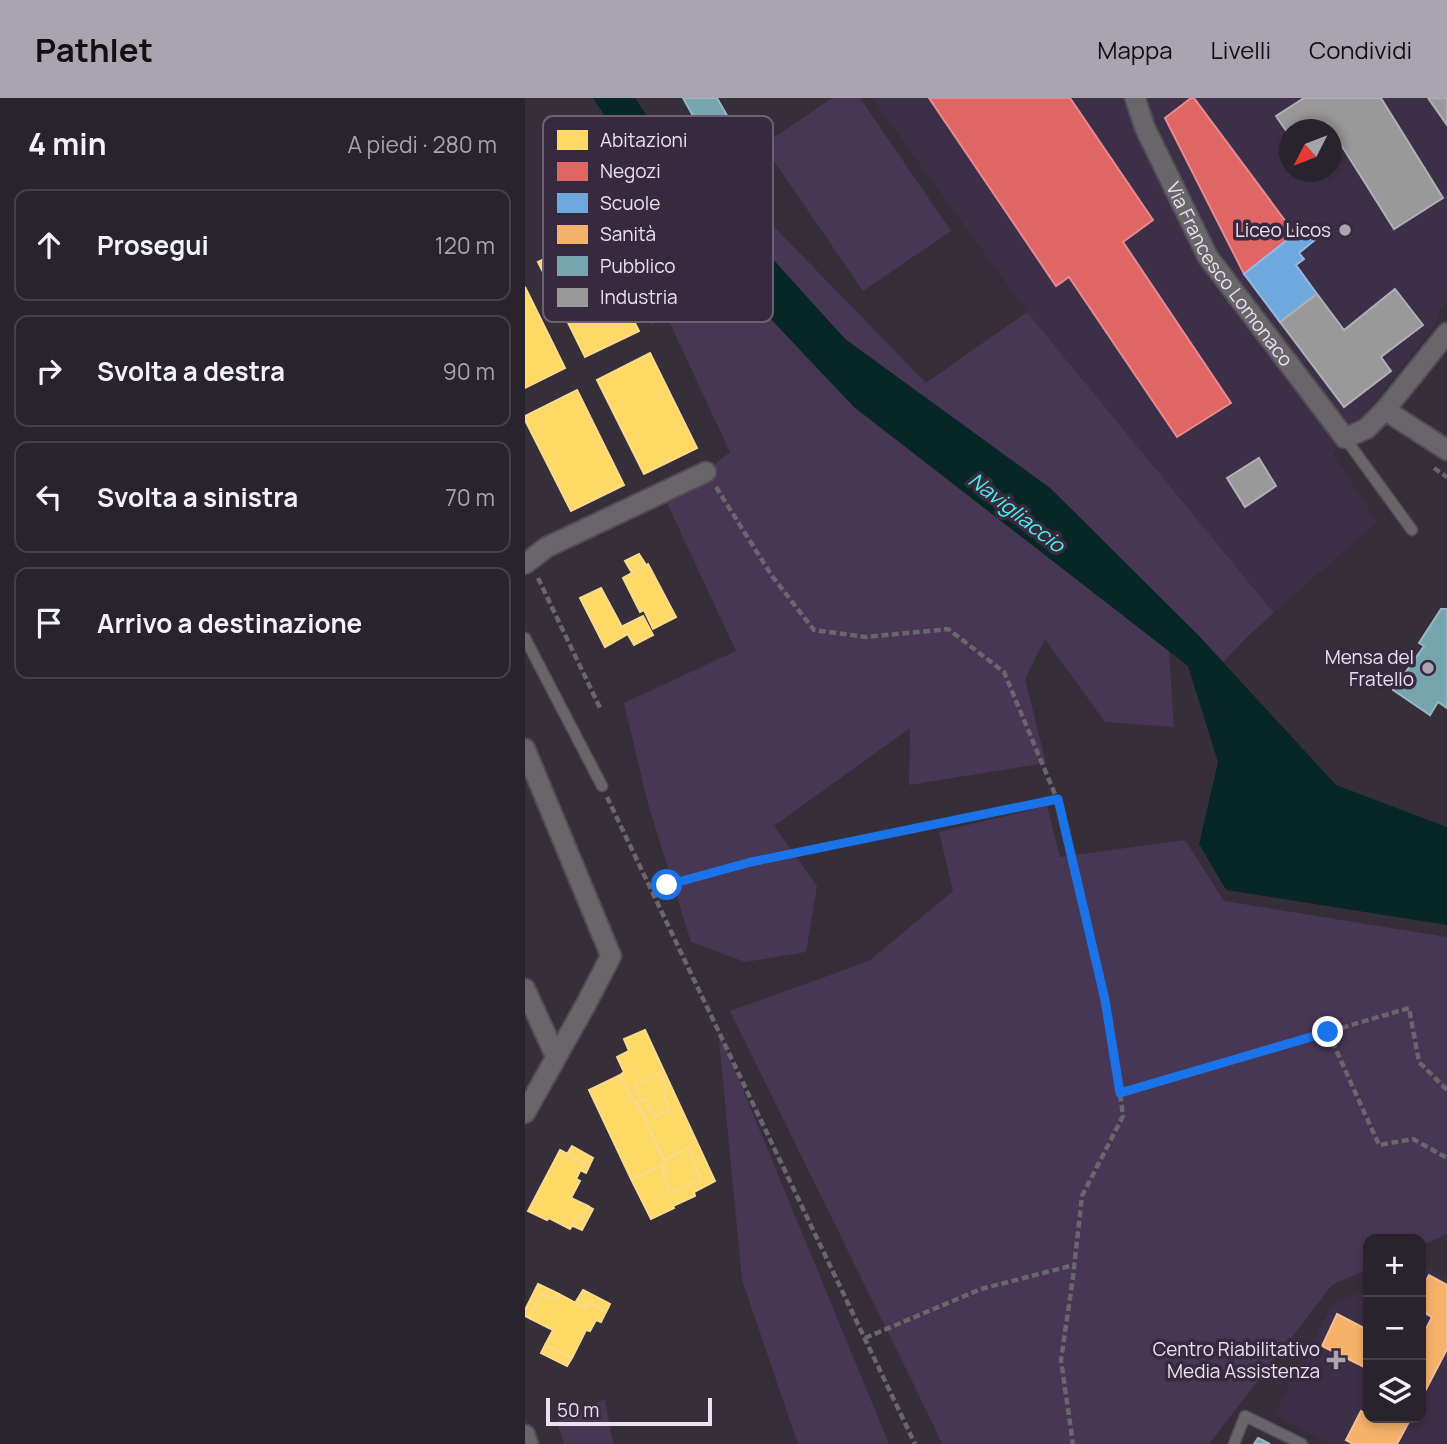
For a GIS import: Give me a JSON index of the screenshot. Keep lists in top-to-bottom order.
{
  "streets": {
    "street": ["Via Francesco Lomonaco"]
  },
  "water": ["Navigliaccio"],
  "places": {
    "other": ["Liceo Licos", "Mensa del Fratello"],
    "health": ["Centro Riabilitativo Media Assistenza"]
  },
  "legend": [
    "Abitazioni",
    "Negozi",
    "Scuole",
    "Sanità",
    "Pubblico",
    "Industria"
  ],
  "scale_bar": "50 m",
  "north": "bottom left",
  "page": {
    "header": "Pathlet",
    "nav": ["Mappa", "Livelli", "Condividi"],
    "heading": ["4 min", "A piedi · 280 m"],
    "list": [
      ["Prosegui", "120 m"],
      ["Svolta a destra", "90 m"],
      ["Svolta a sinistra", "70 m"],
      "Arrivo a destinazione"
    ],
    "map_buttons": ["+", "−"],
    "scale": "50 m"
  }
}
